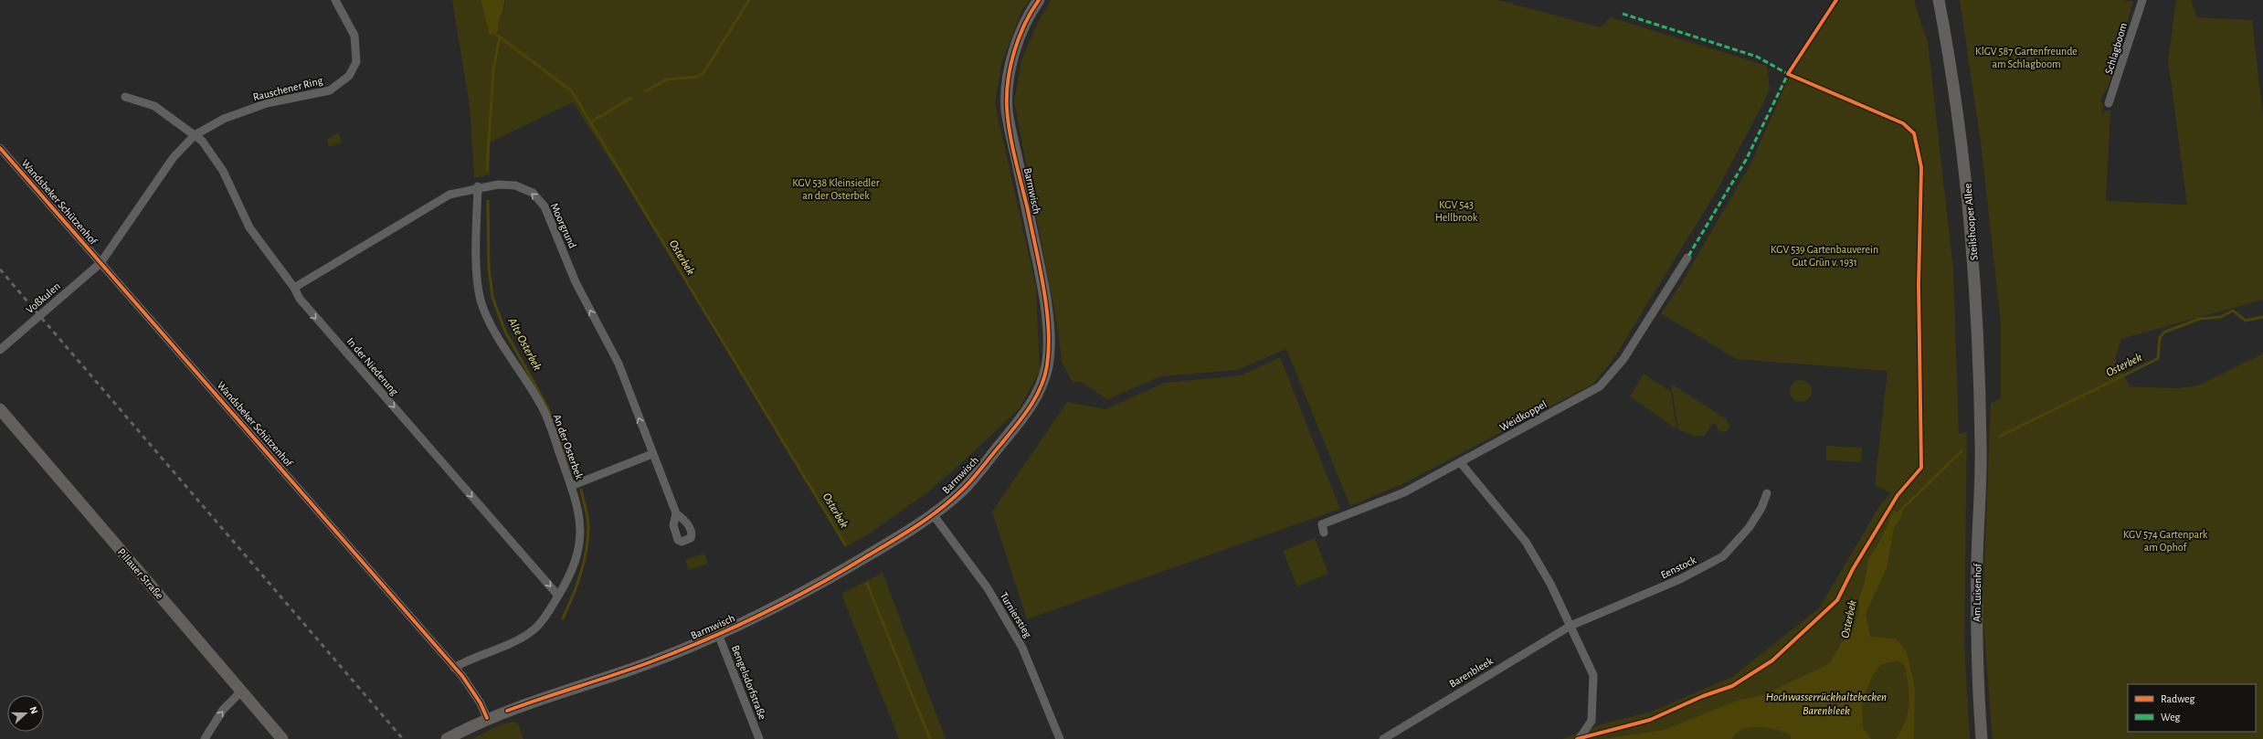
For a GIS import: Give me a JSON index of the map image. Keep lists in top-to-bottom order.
{
  "streets": {
    "street": [
      "Schlagboom",
      "Rauschener Ring",
      "Barmwisch",
      "Wandsbeker Schützenhof",
      "Steilshooper Allee",
      "Moorgrund",
      "Voßkulen",
      "In der Niederung",
      "Weidkoppel",
      "An der Osterbek",
      "Eenstock",
      "Pillauer Straße",
      "Am Luisenhof",
      "Turnierstieg",
      "Barenbleek",
      "Bengelsdorfstraße"
    ]
  },
  "crossings": [
    ["Rauschener Ring", "Wandsbeker Schützenhof"],
    ["Rauschener Ring", "Voßkulen"],
    ["Rauschener Ring", "In der Niederung"],
    ["Barmwisch", "Wandsbeker Schützenhof"],
    ["Barmwisch", "Turnierstieg"],
    ["Barmwisch", "Bengelsdorfstraße"],
    ["Wandsbeker Schützenhof", "Voßkulen"],
    ["Wandsbeker Schützenhof", "An der Osterbek"],
    ["Steilshooper Allee", "Am Luisenhof"],
    ["Moorgrund", "In der Niederung"],
    ["Moorgrund", "An der Osterbek"],
    ["In der Niederung", "An der Osterbek"],
    ["Eenstock", "Barenbleek"]
  ],
  "one_way": ["Moorgrund", "In der Niederung"],
  "water": ["Osterbek", "Alte Osterbek", "Hochwasserrückhaltebecken Barenbleek"],
  "parks": [
    "KlGV 587 Gartenfreunde am Schlagboom",
    "KGV 538 Kleinsiedler an der Osterbek",
    "KGV 543 Hellbrook",
    "KGV 539 Gartenbauverein Gut Grün v. 1931",
    "KGV 574 Gartenpark am Ophof"
  ],
  "legend": ["Radweg", "Weg"],
  "north": "right"
}
